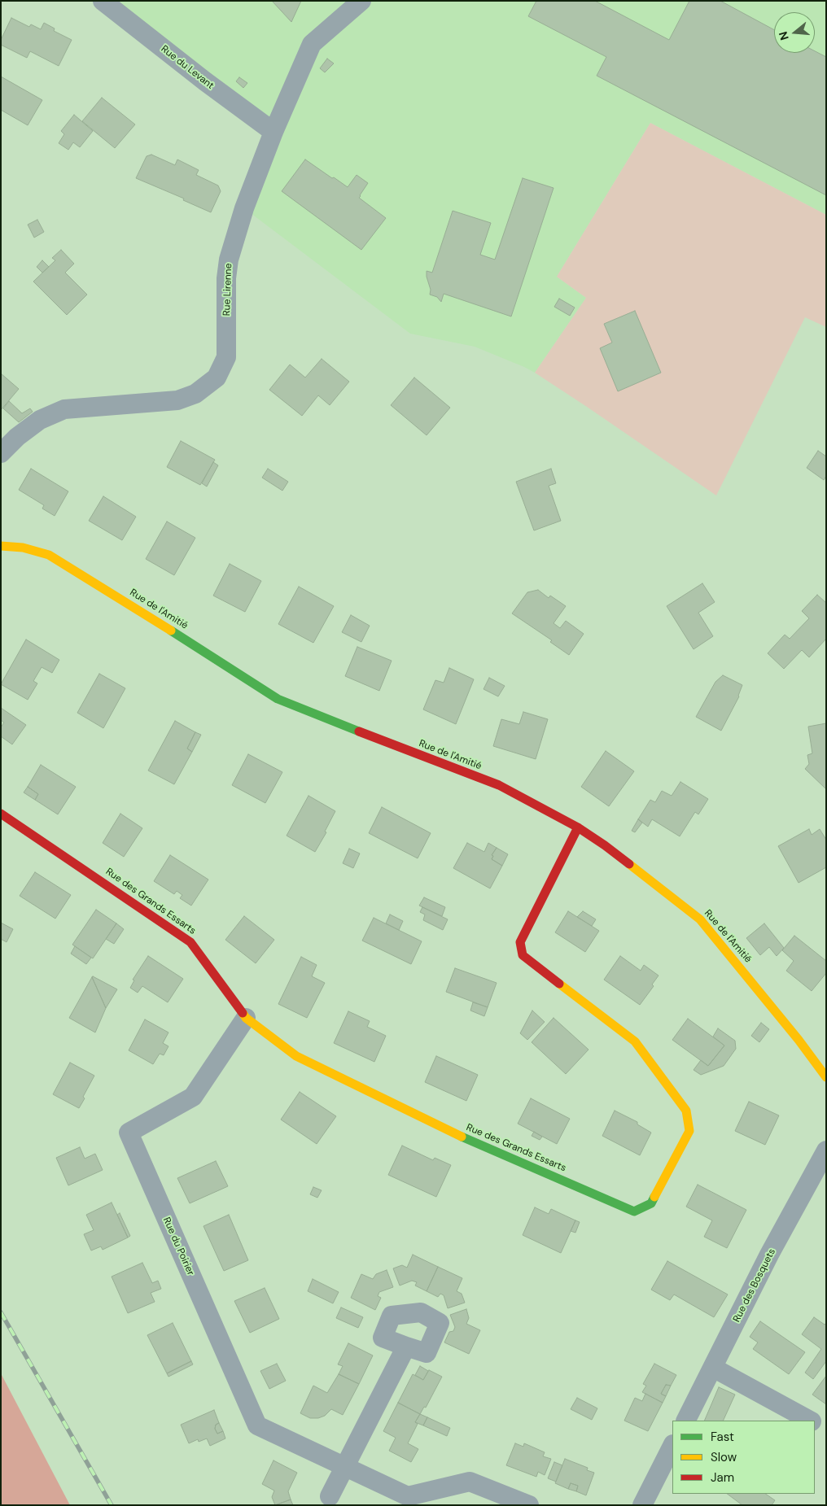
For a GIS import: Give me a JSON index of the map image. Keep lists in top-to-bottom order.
{
  "streets": {
    "street": [
      "Rue du Levant",
      "Rue Lirenne",
      "Rue de l'Amitié",
      "Rue des Grands Essarts",
      "Rue du Poirier",
      "Rue des Bosquets"
    ]
  },
  "crossings": [
    ["Rue du Levant", "Rue Lirenne"],
    ["Rue de l'Amitié", "Rue des Grands Essarts"],
    ["Rue des Grands Essarts", "Rue du Poirier"]
  ],
  "legend": ["Fast", "Slow", "Jam"],
  "north": "left"
}
